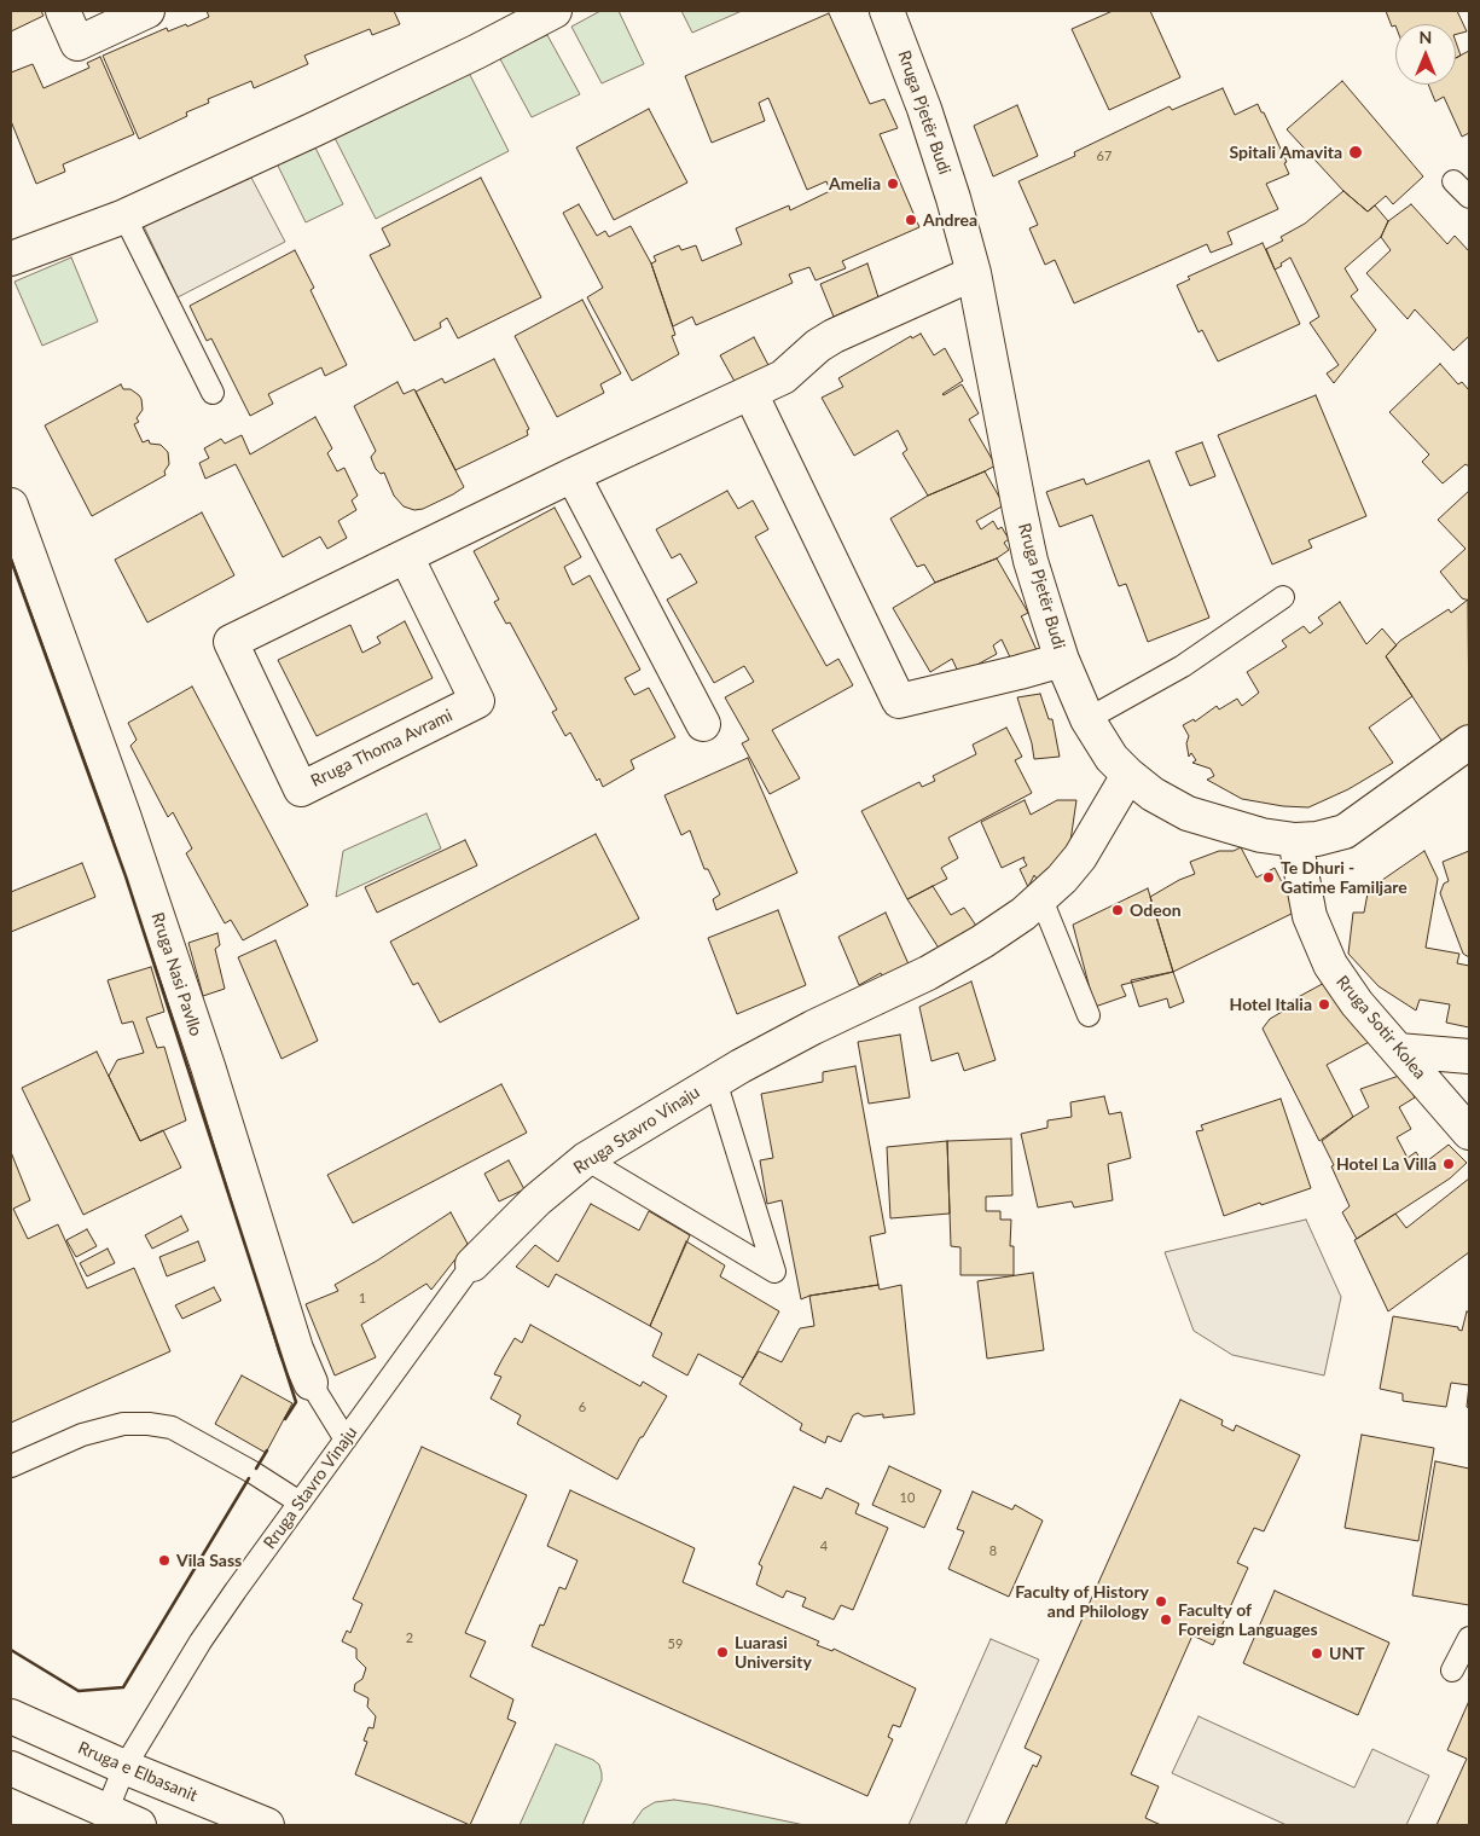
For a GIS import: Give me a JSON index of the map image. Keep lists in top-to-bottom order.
{
  "streets": {
    "street": [
      "Rruga Pjetër Budi",
      "Rruga Thoma Avrami",
      "Rruga Nasi Pavllo",
      "Rruga Sotir Kolea",
      "Rruga Stavro Vinaju",
      "Rruga e Elbasanit"
    ]
  },
  "crossings": [
    ["Rruga Pjetër Budi", "Rruga Thoma Avrami"],
    ["Rruga Pjetër Budi", "Rruga Sotir Kolea"],
    ["Rruga Pjetër Budi", "Rruga Stavro Vinaju"],
    ["Rruga Nasi Pavllo", "Rruga Stavro Vinaju"],
    ["Rruga Stavro Vinaju", "Rruga e Elbasanit"]
  ],
  "places": [
    "Spitali Amavita",
    "Amelia",
    "Andrea",
    "Te Dhuri - Gatime Familjare",
    "Odeon",
    "Hotel Italia",
    "Hotel La Villa",
    "Vila Sass",
    "Faculty of History and Philology",
    "Faculty of Foreign Languages",
    "Luarasi University",
    "UNT"
  ],
  "house_numbers": [
    "67",
    "1",
    "6",
    "10",
    "4",
    "8",
    "2",
    "59"
  ],
  "north": "top"
}
